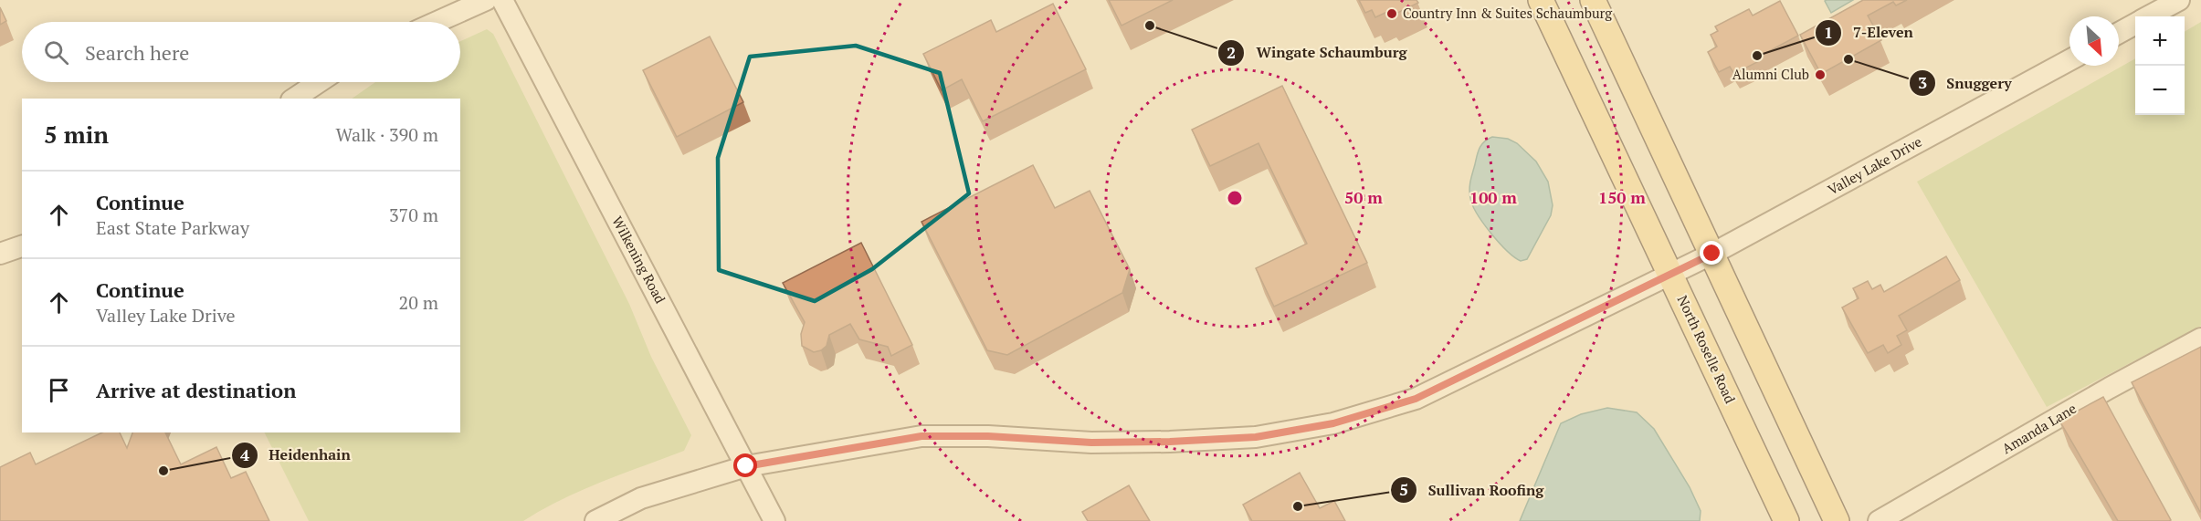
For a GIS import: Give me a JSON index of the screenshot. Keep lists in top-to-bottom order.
{
  "streets": {
    "main road": ["North Roselle Road"],
    "street": ["Valley Lake Drive", "Wilkening Road", "Amanda Lane"]
  },
  "crossings": [
    ["Valley Lake Drive", "Wilkening Road"],
    ["Valley Lake Drive", "North Roselle Road"]
  ],
  "places": [
    "Country Inn & Suites Schaumburg",
    "Wingate Schaumburg",
    "7-Eleven",
    "Snuggery",
    "Alumni Club",
    "Heidenhain",
    "Sullivan Roofing"
  ],
  "north": "bottom right",
  "page": {
    "map_buttons": ["+", "−"],
    "search": "Search here",
    "heading": ["5 min", "Walk · 390 m"],
    "list": [
      ["Continue", "East State Parkway", "370 m"],
      ["Continue", "Valley Lake Drive", "20 m"],
      "Arrive at destination"
    ]
  },
  "rings": ["50 m", "100 m", "150 m"]
}
